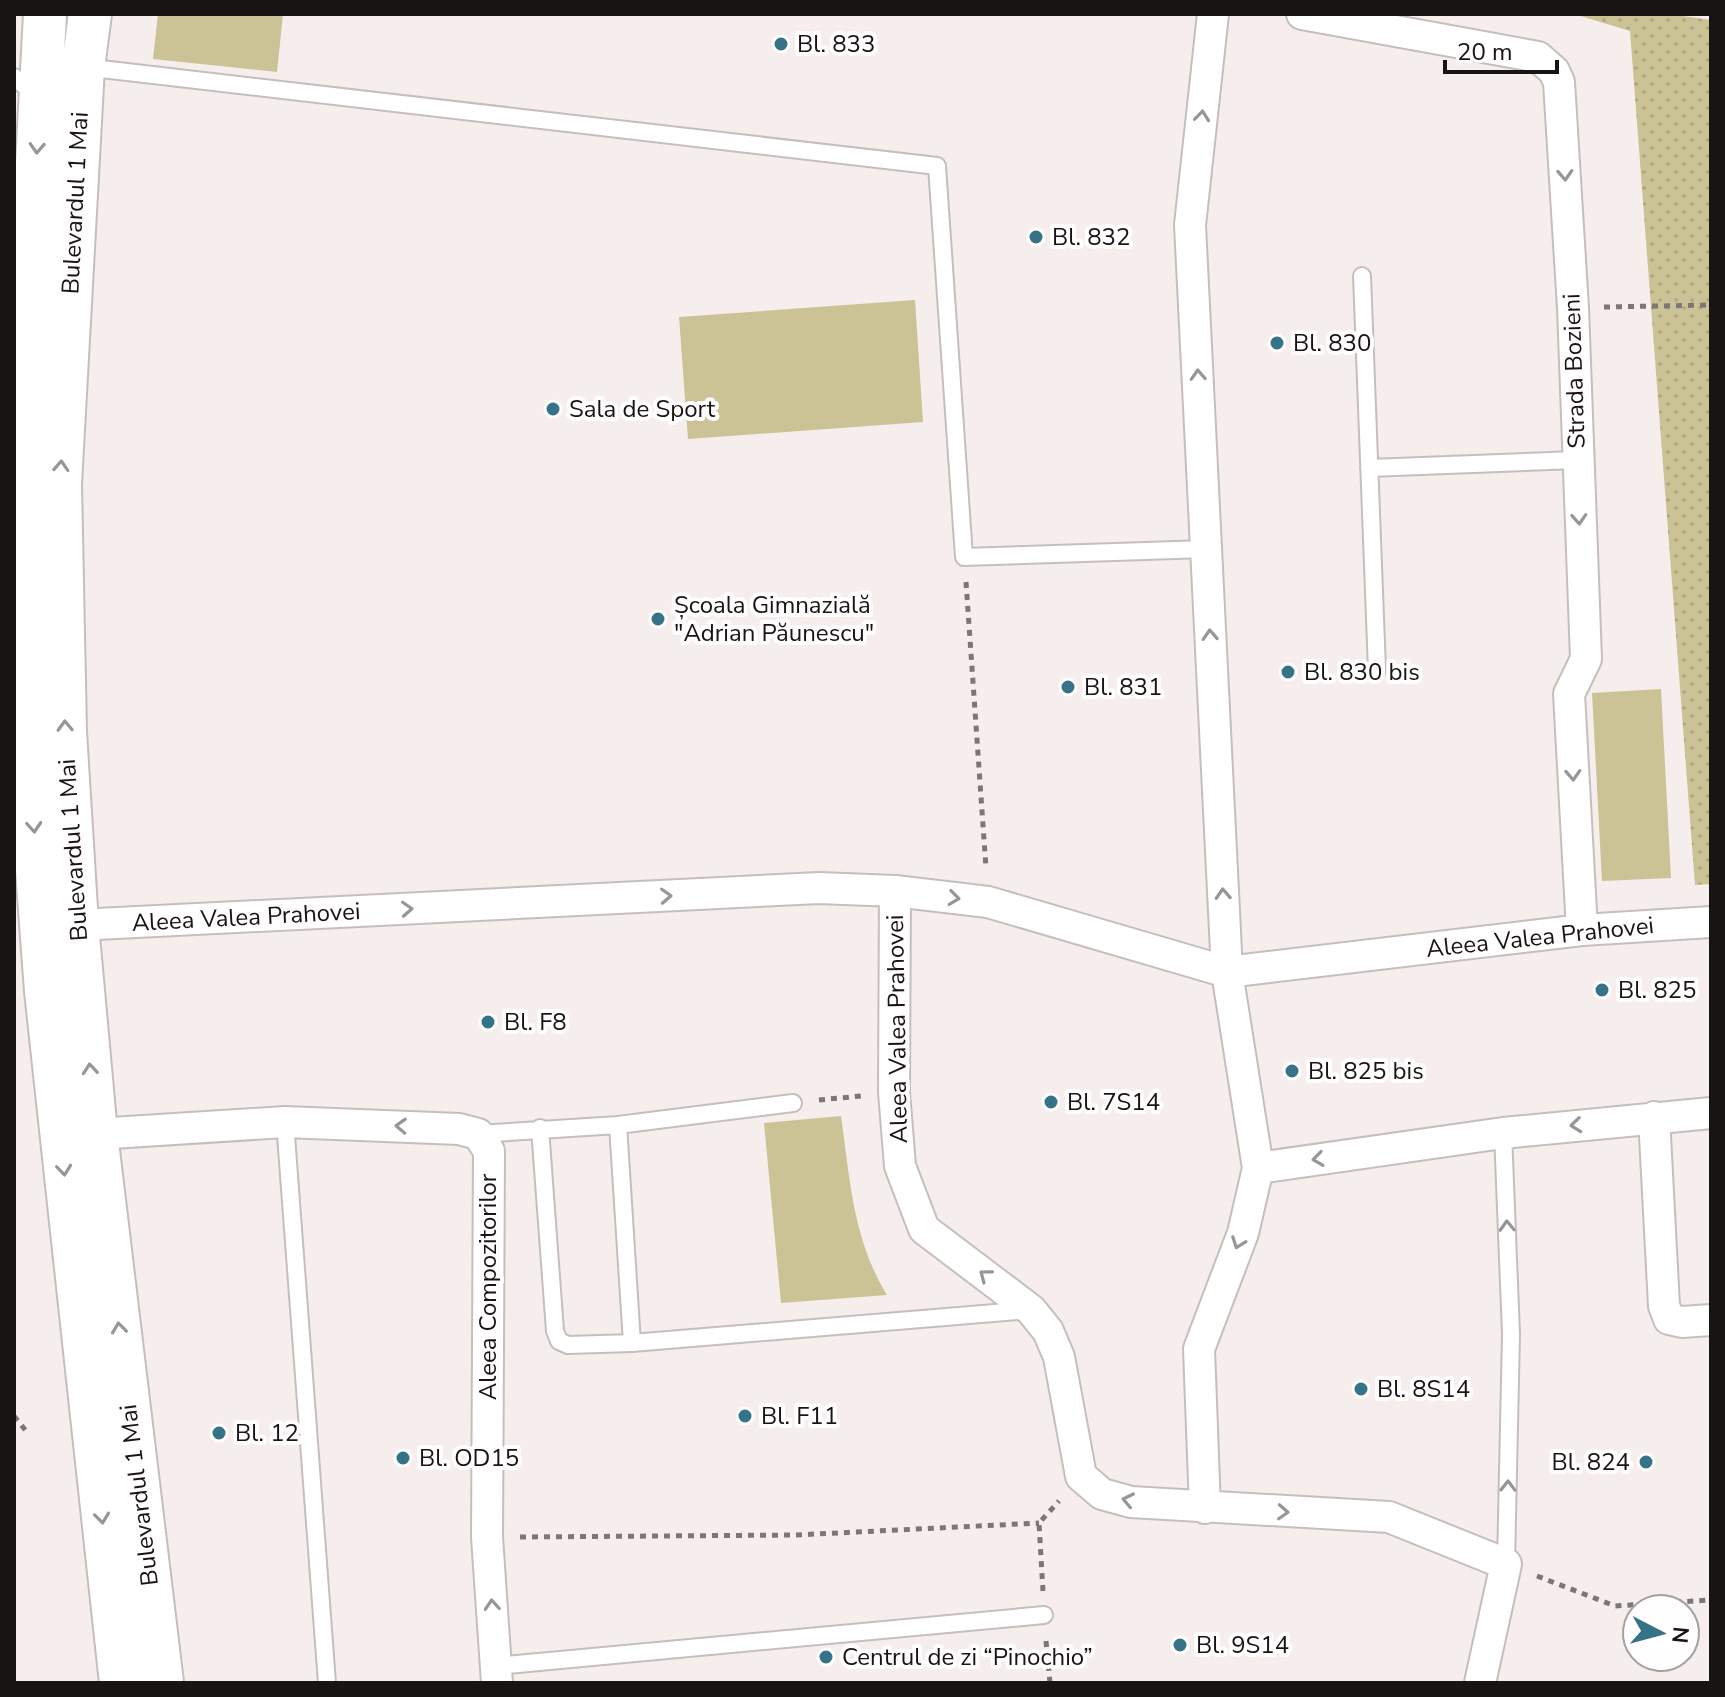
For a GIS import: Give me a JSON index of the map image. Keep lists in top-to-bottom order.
{
  "streets": {
    "main road": ["Bulevardul 1 Mai"],
    "street": ["Strada Bozieni", "Aleea Valea Prahovei", "Aleea Compozitorilor"]
  },
  "crossings": [
    ["Bulevardul 1 Mai", "Aleea Valea Prahovei"],
    ["Strada Bozieni", "Aleea Valea Prahovei"]
  ],
  "one_way": ["Strada Bozieni"],
  "places": [
    "Bl. 833",
    "Bl. 832",
    "Bl. 830",
    "Sala de Sport",
    "Școala Gimnazială \"Adrian Păunescu\"",
    "Bl. 830 bis",
    "Bl. 831",
    "Bl. 825",
    "Bl. F8",
    "Bl. 825 bis",
    "Bl. 7S14",
    "Bl. 8S14",
    "Bl. F11",
    "Bl. 12",
    "Bl. OD15",
    "Bl. 824",
    "Bl. 9S14",
    "Centrul de zi “Pinochio”"
  ],
  "scale_bar": "20 m",
  "north": "right"
}
